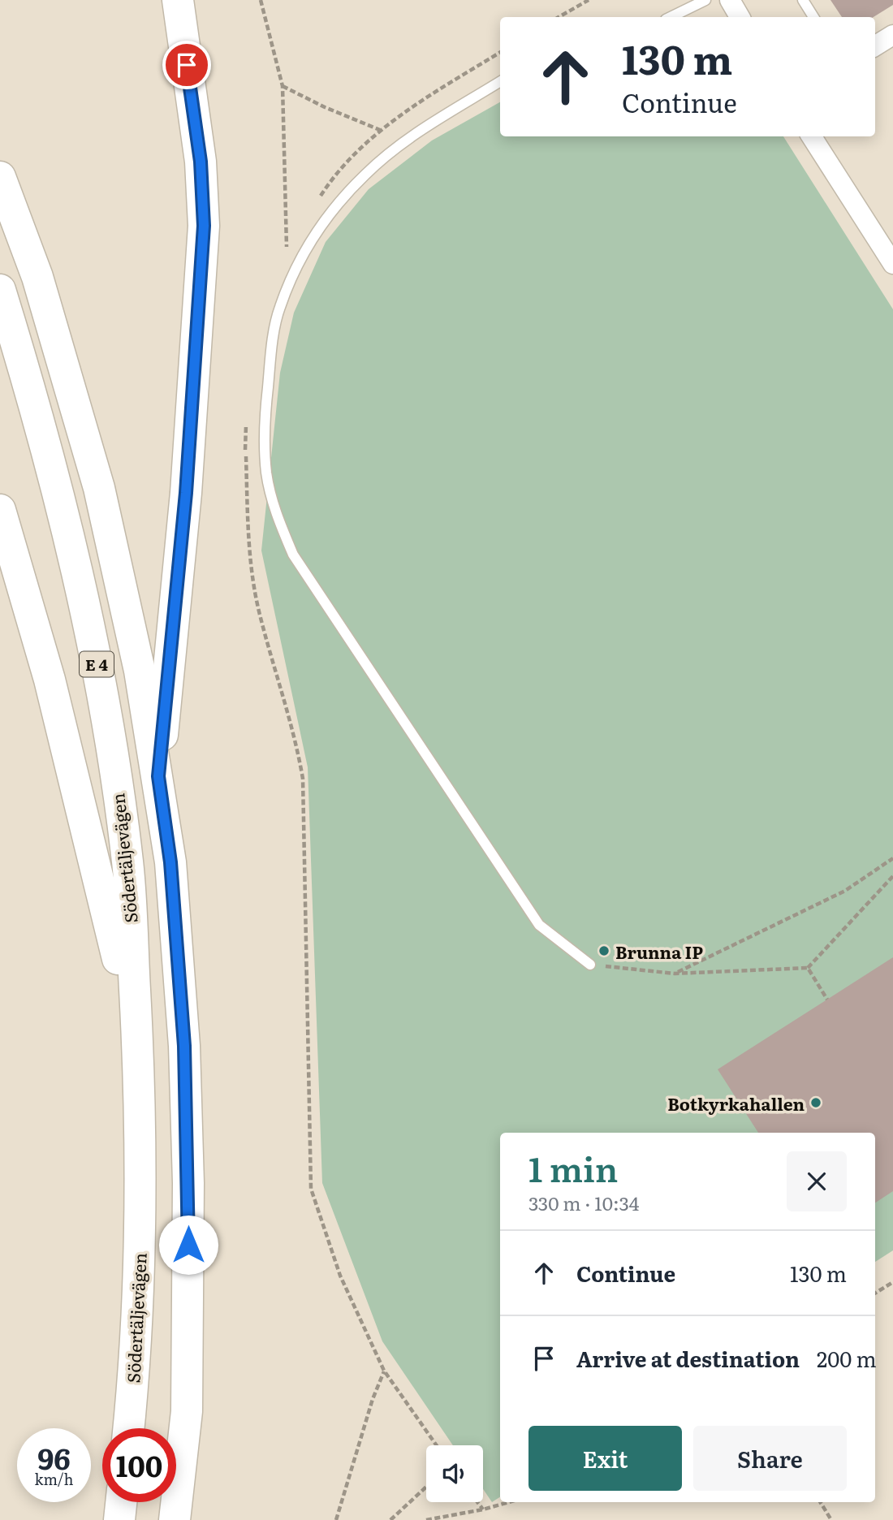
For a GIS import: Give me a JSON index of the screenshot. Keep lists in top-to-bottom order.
{
  "streets": {
    "highway": ["E 4", "Södertäljevägen"]
  },
  "places": ["Brunna IP", "Botkyrkahallen"],
  "page": {
    "turn": ["130 m", "Continue"],
    "heading": ["1 min", "330 m · 10:34"],
    "list": [
      {
        "name": "Continue",
        "value": "130 m"
      },
      {
        "name": "Arrive at destination",
        "value": "200 m"
      }
    ],
    "buttons": ["Exit", "Share"],
    "speed": "96 km/h",
    "limit": "100"
  }
}
